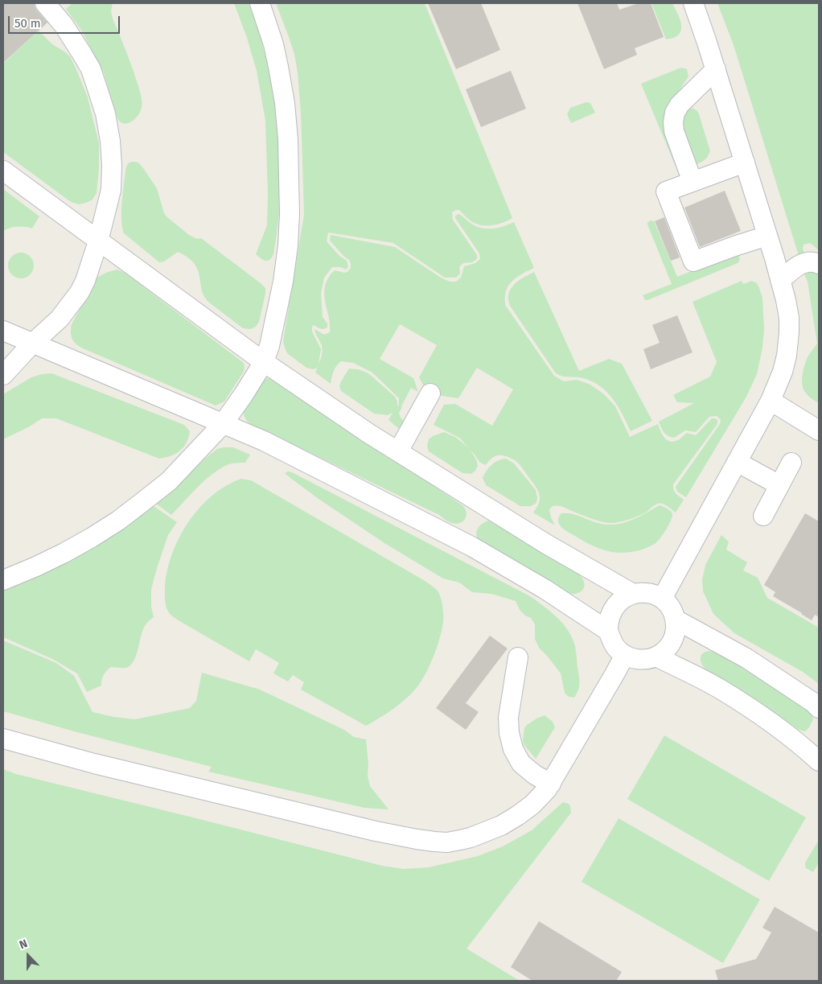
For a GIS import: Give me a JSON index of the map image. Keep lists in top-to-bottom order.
{
  "scale_bar": "50 m",
  "north": "top"
}
